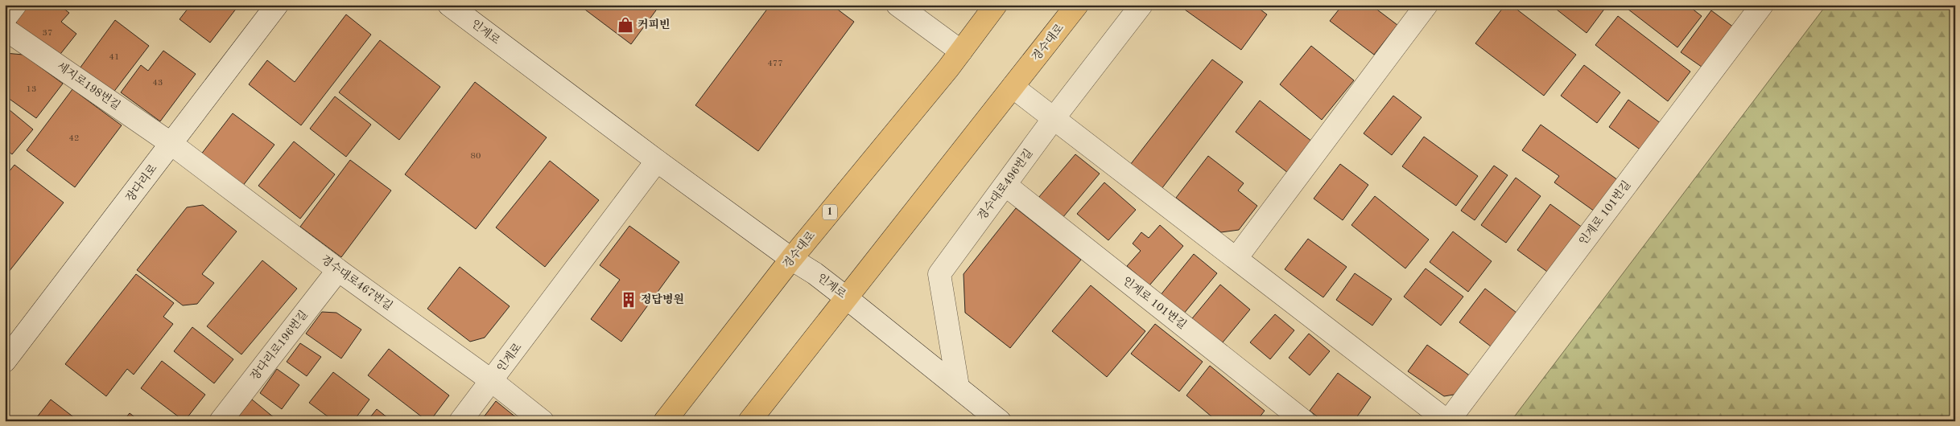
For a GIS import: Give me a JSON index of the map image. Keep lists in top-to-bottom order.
{
  "streets": {
    "main road": ["경수대로", "1"],
    "street": [
      "인계로",
      "세지로198번길",
      "장다리로",
      "경수대로496번길",
      "인계로 101번길",
      "경수대로467번길",
      "장다리로196번길"
    ]
  },
  "crossings": [
    ["인계로", "경수대로"],
    ["인계로", "경수대로496번길"],
    ["인계로", "경수대로467번길"],
    ["세지로198번길", "장다리로"],
    ["세지로198번길", "경수대로467번길"],
    ["장다리로", "경수대로467번길"],
    ["경수대로496번길", "인계로 101번길"],
    ["경수대로467번길", "장다리로196번길"]
  ],
  "places": {
    "shop": ["커피빈"],
    "building": ["정답병원"]
  },
  "house_numbers": [
    "37",
    "41",
    "477",
    "43",
    "13",
    "42",
    "80"
  ]
}
